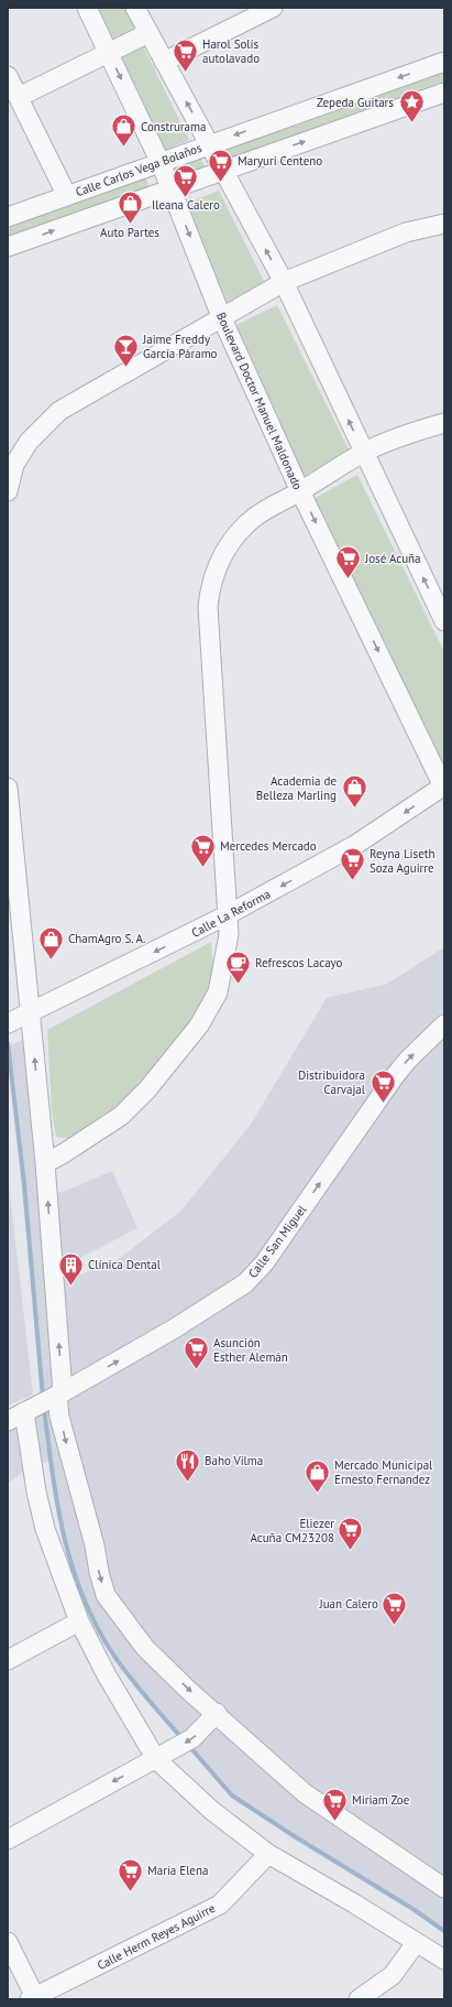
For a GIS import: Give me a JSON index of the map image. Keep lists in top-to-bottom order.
{
  "streets": {
    "street": [
      "Calle Carlos Vega Bolaños",
      "Boulevard Doctor Manuel Maldonado",
      "Calle La Reforma",
      "Calle San Miguel",
      "Calle Herm Reyes Aguirre"
    ]
  },
  "crossings": [
    ["Calle Carlos Vega Bolaños", "Boulevard Doctor Manuel Maldonado"],
    ["Boulevard Doctor Manuel Maldonado", "Calle La Reforma"]
  ],
  "one_way": ["Calle La Reforma", "Calle San Miguel"],
  "places": {
    "supermarket": [
      "Harol Solís autolavado",
      "Maryuri Centeno",
      "Ileana Calero",
      "José Acuña",
      "Mercedes Mercado",
      "Reyna Liseth Soza Aguirre",
      "Distribuidora Carvajal",
      "Asunción Esther Alemán",
      "Eliezer Acuña CM23208",
      "Juan Calero",
      "Miriam Zoe",
      "María Elena"
    ],
    "place": ["Zepeda Guitars"],
    "shop": [
      "Construrama",
      "Auto Partes",
      "Academia de Belleza Marling",
      "ChamAgro S. A.",
      "Mercado Municipal Ernesto Fernandez"
    ],
    "bar": ["Jaime Freddy García Páramo"],
    "cafe": ["Refrescos Lacayo"],
    "building": ["Clínica Dental"],
    "restaurant": ["Baho Vilma"]
  }
}
